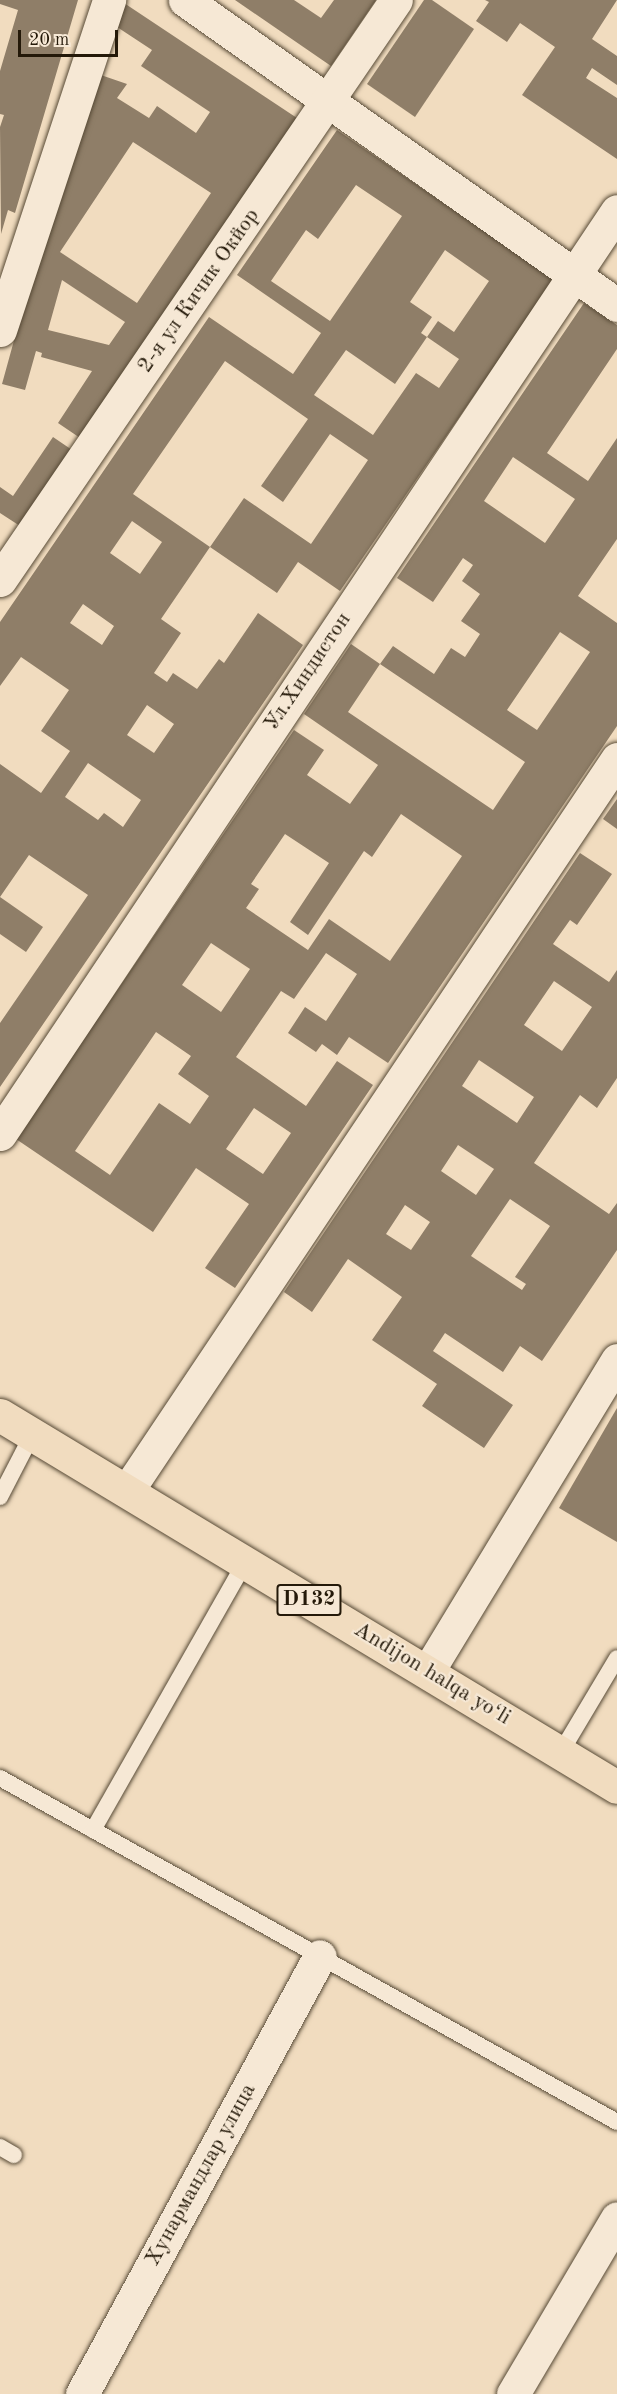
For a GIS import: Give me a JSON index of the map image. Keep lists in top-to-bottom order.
{
  "streets": {
    "highway": ["D132", "Andijon halqa yo‘li"],
    "street": ["2-я ул Кичик Окйор", "Ул.Хиндистон", "Хунармандлар улица"]
  },
  "scale_bar": "20 m"
}
